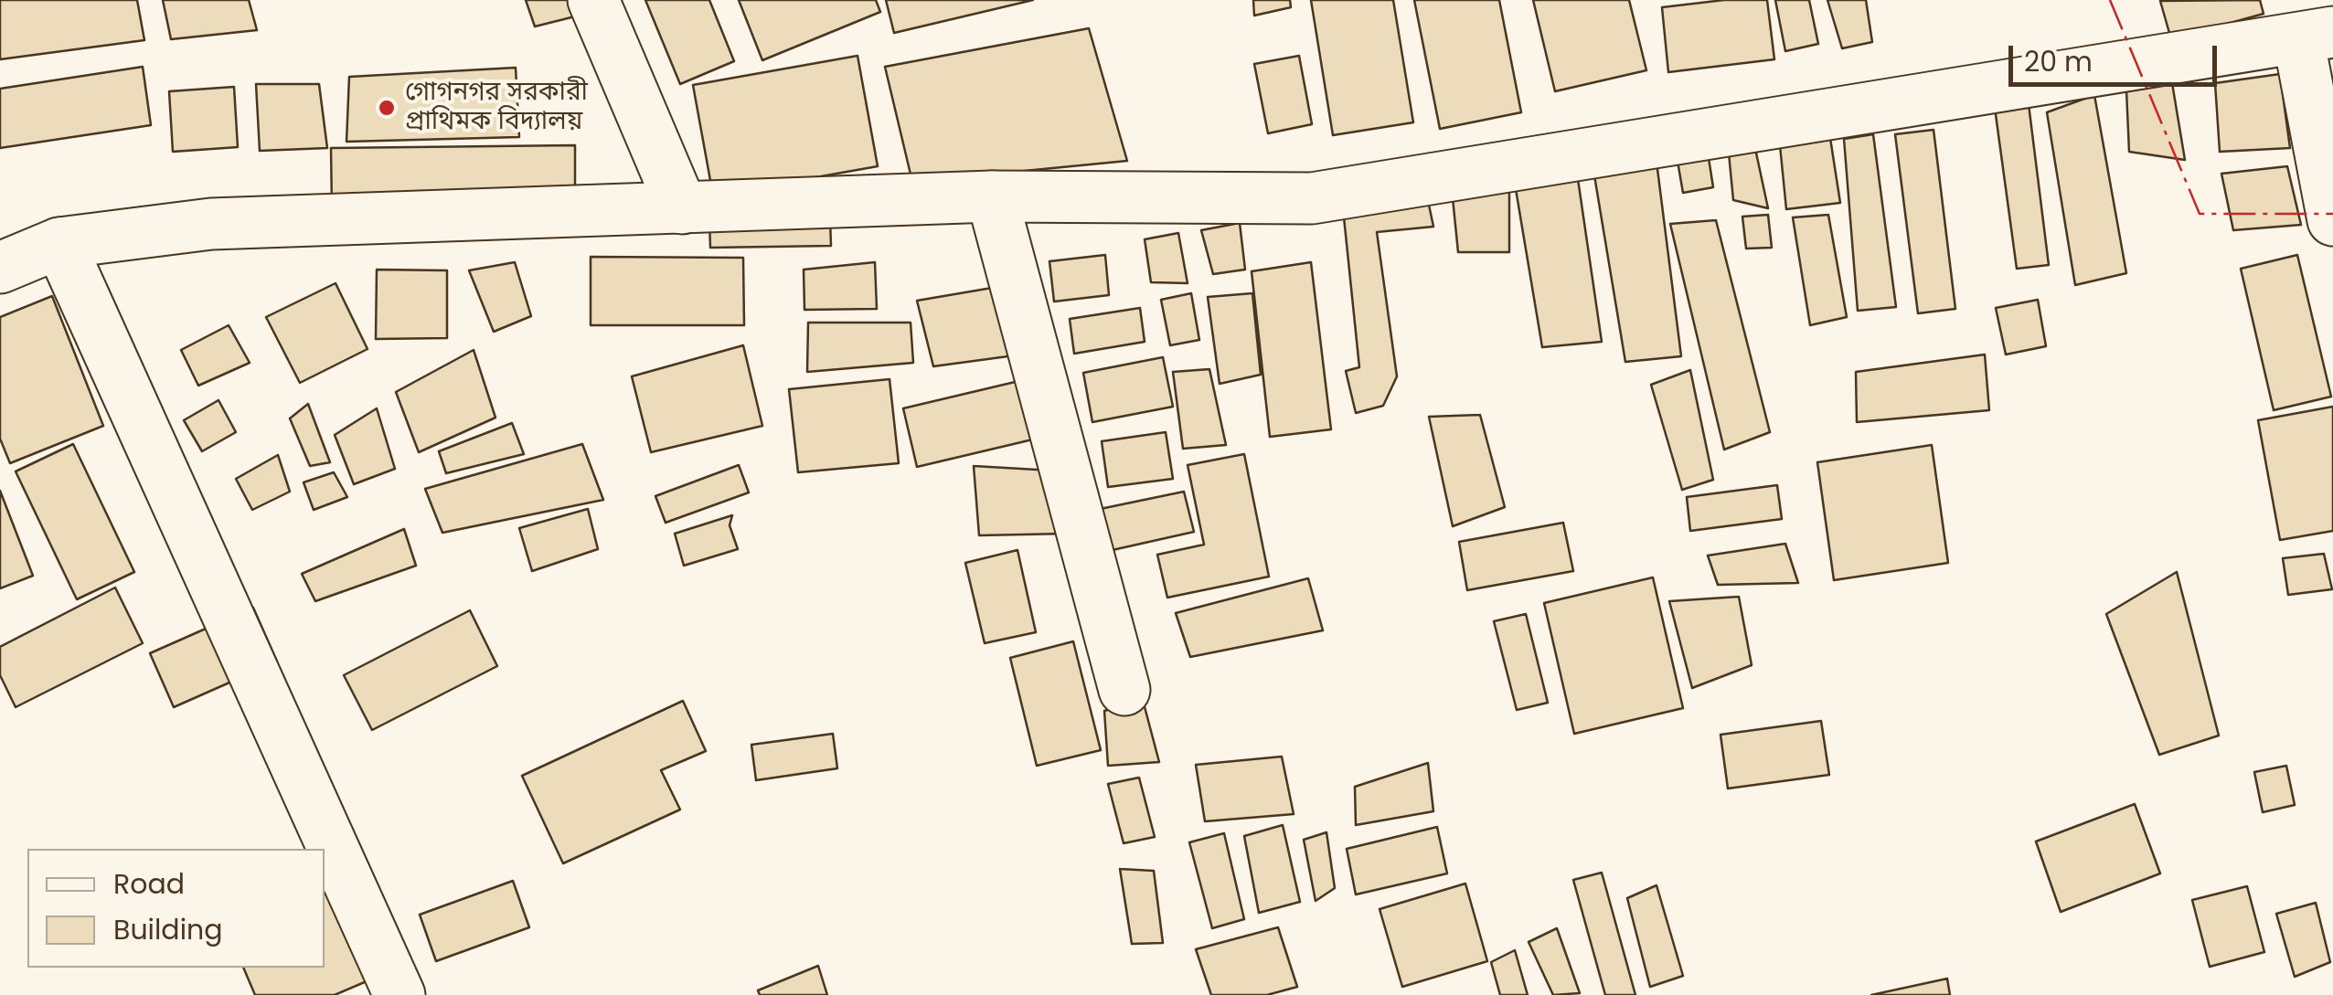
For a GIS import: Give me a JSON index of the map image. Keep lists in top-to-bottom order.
{
  "places": ["গোগনগর সরকারী প্রাথিমক বিদ্যালয়"],
  "legend": ["Road", "Building"],
  "scale_bar": "20 m"
}
